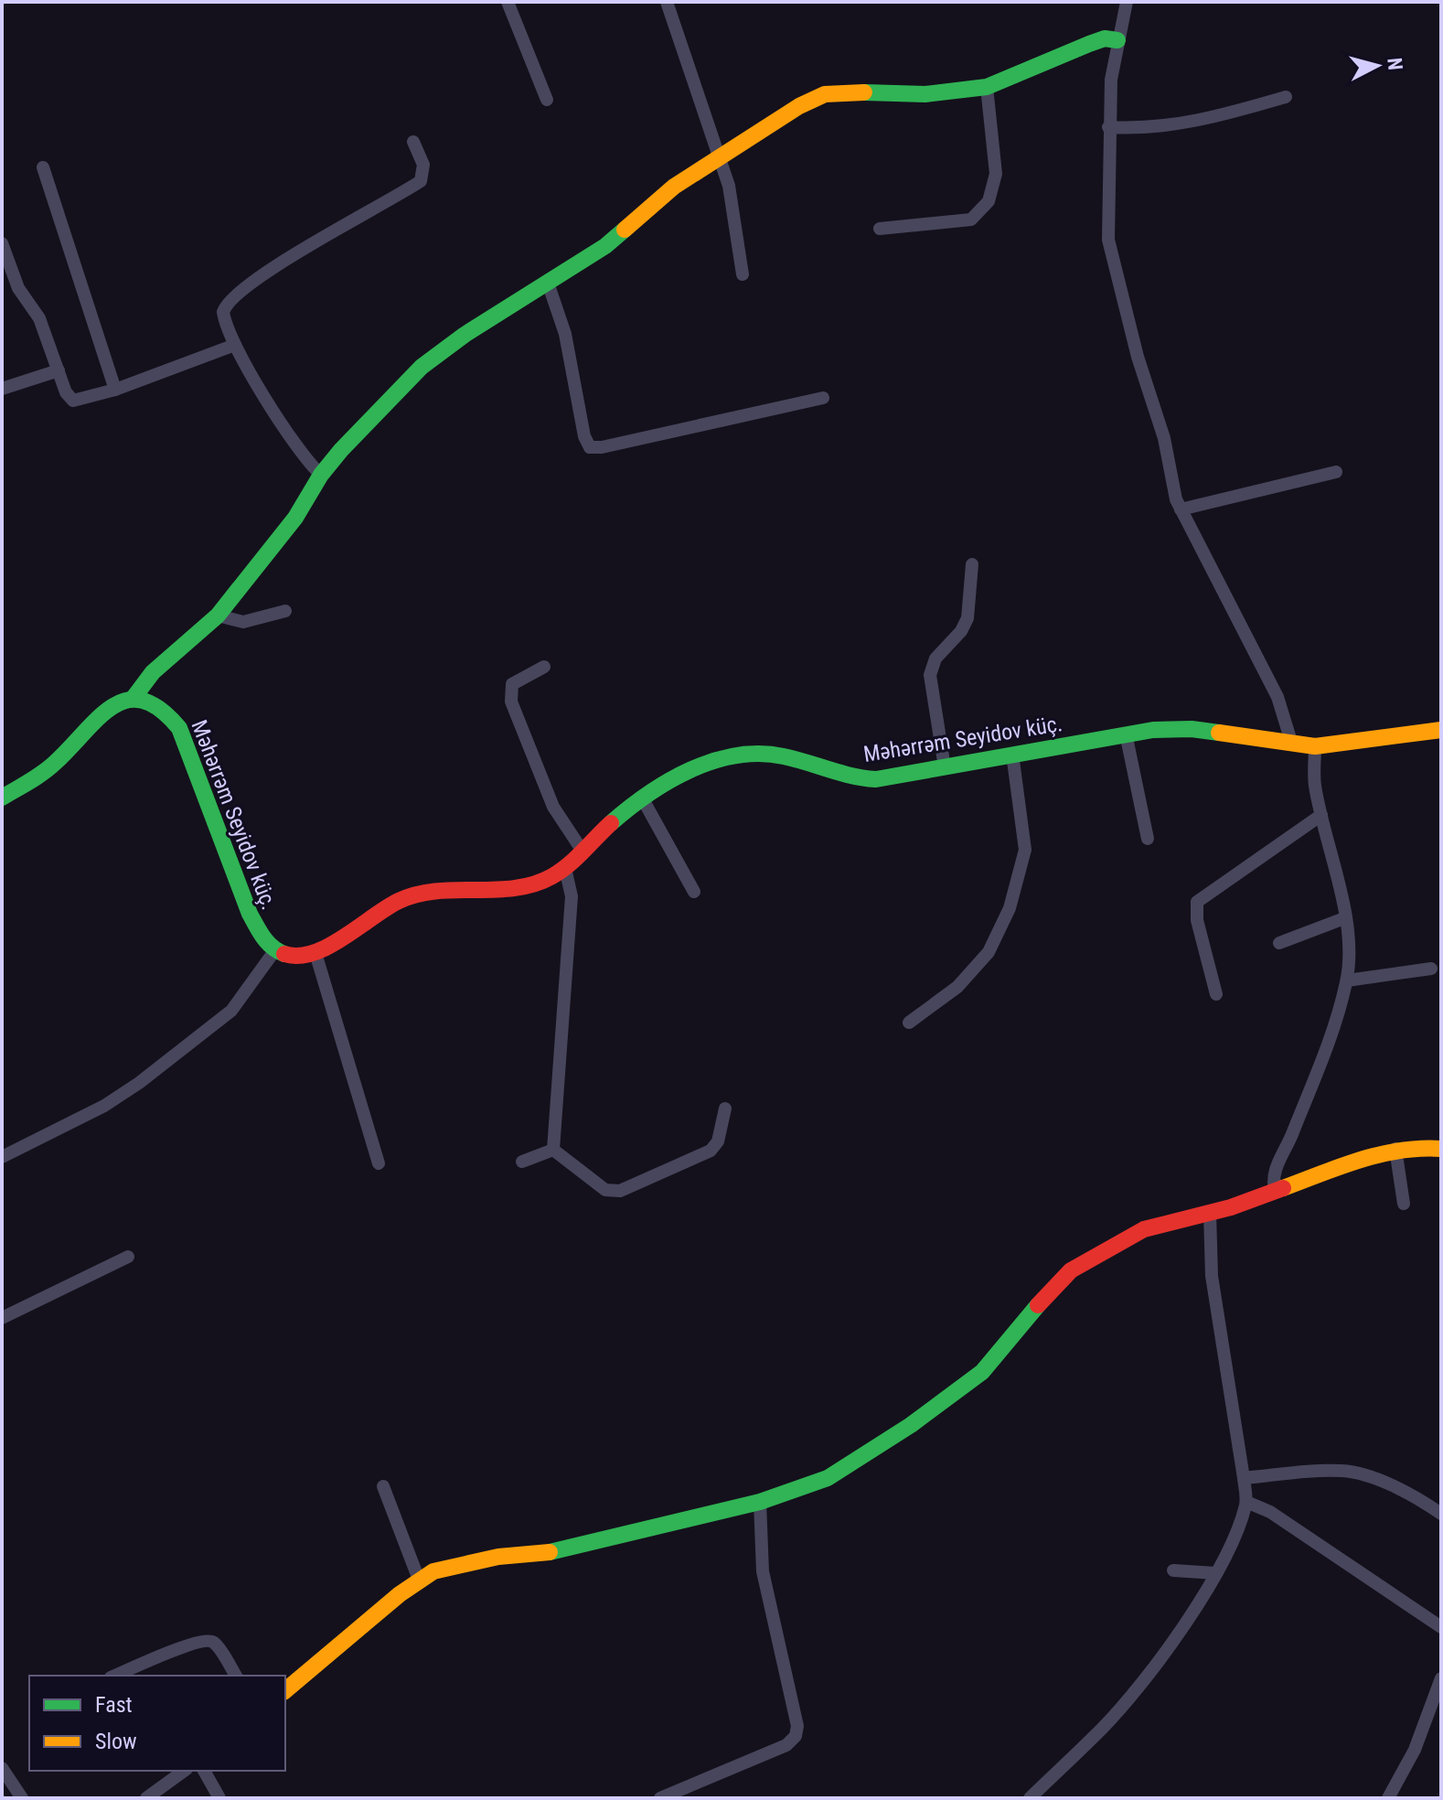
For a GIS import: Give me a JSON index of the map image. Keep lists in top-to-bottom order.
{
  "streets": {
    "street": ["Məhərrəm Seyidov küç."]
  },
  "legend": ["Fast", "Slow"],
  "north": "right"
}
